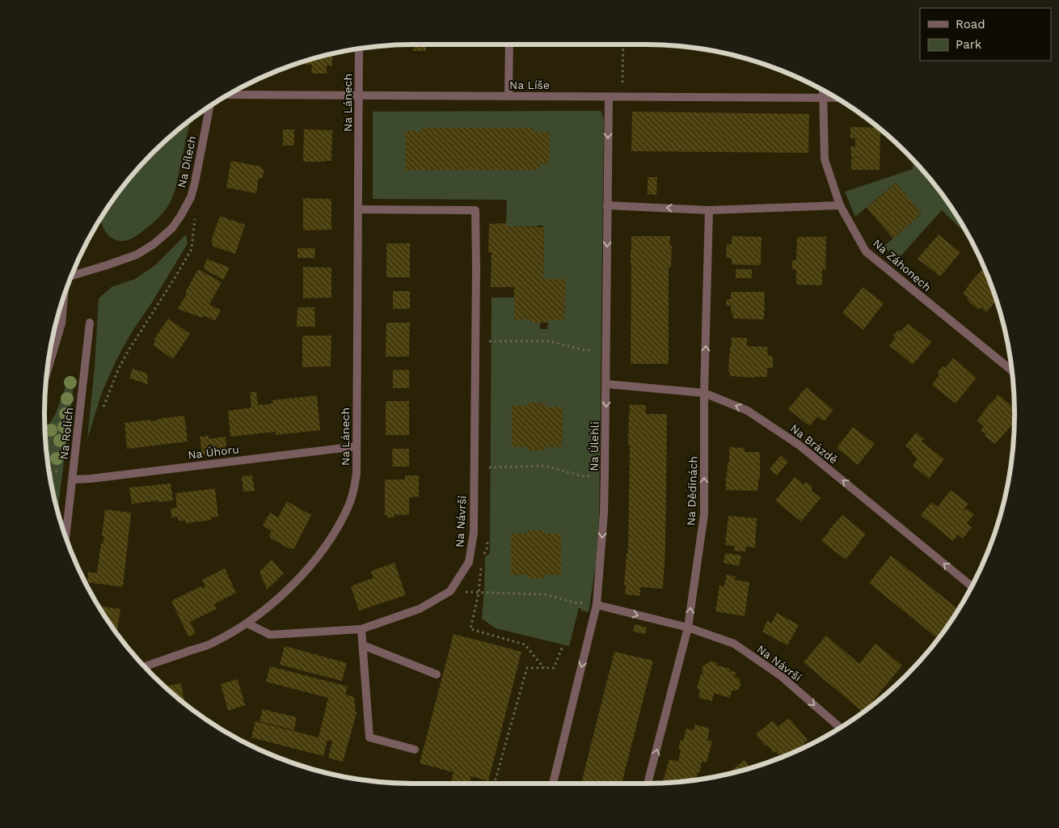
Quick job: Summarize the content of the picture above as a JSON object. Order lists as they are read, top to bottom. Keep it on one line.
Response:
{"streets":{"street":["Na Líše","Na Lánech","Na Dílech","Na Záhonech","Na Rolích","Na Brázdě","Na Úlehli","Na Úhoru","Na Dědinách","Na Návrší"]},"crossings":[["Na Líše","Na Lánech"],["Na Líše","Na Záhonech"],["Na Líše","Na Úlehli"],["Na Lánech","Na Úhoru"],["Na Lánech","Na Návrší"],["Na Rolích","Na Úhoru"],["Na Brázdě","Na Úlehli"],["Na Brázdě","Na Dědinách"],["Na Úlehli","Na Návrší"],["Na Dědinách","Na Návrší"]],"one_way":["Na Brázdě","Na Úlehli","Na Dědinách"],"legend":["Road","Park"]}
